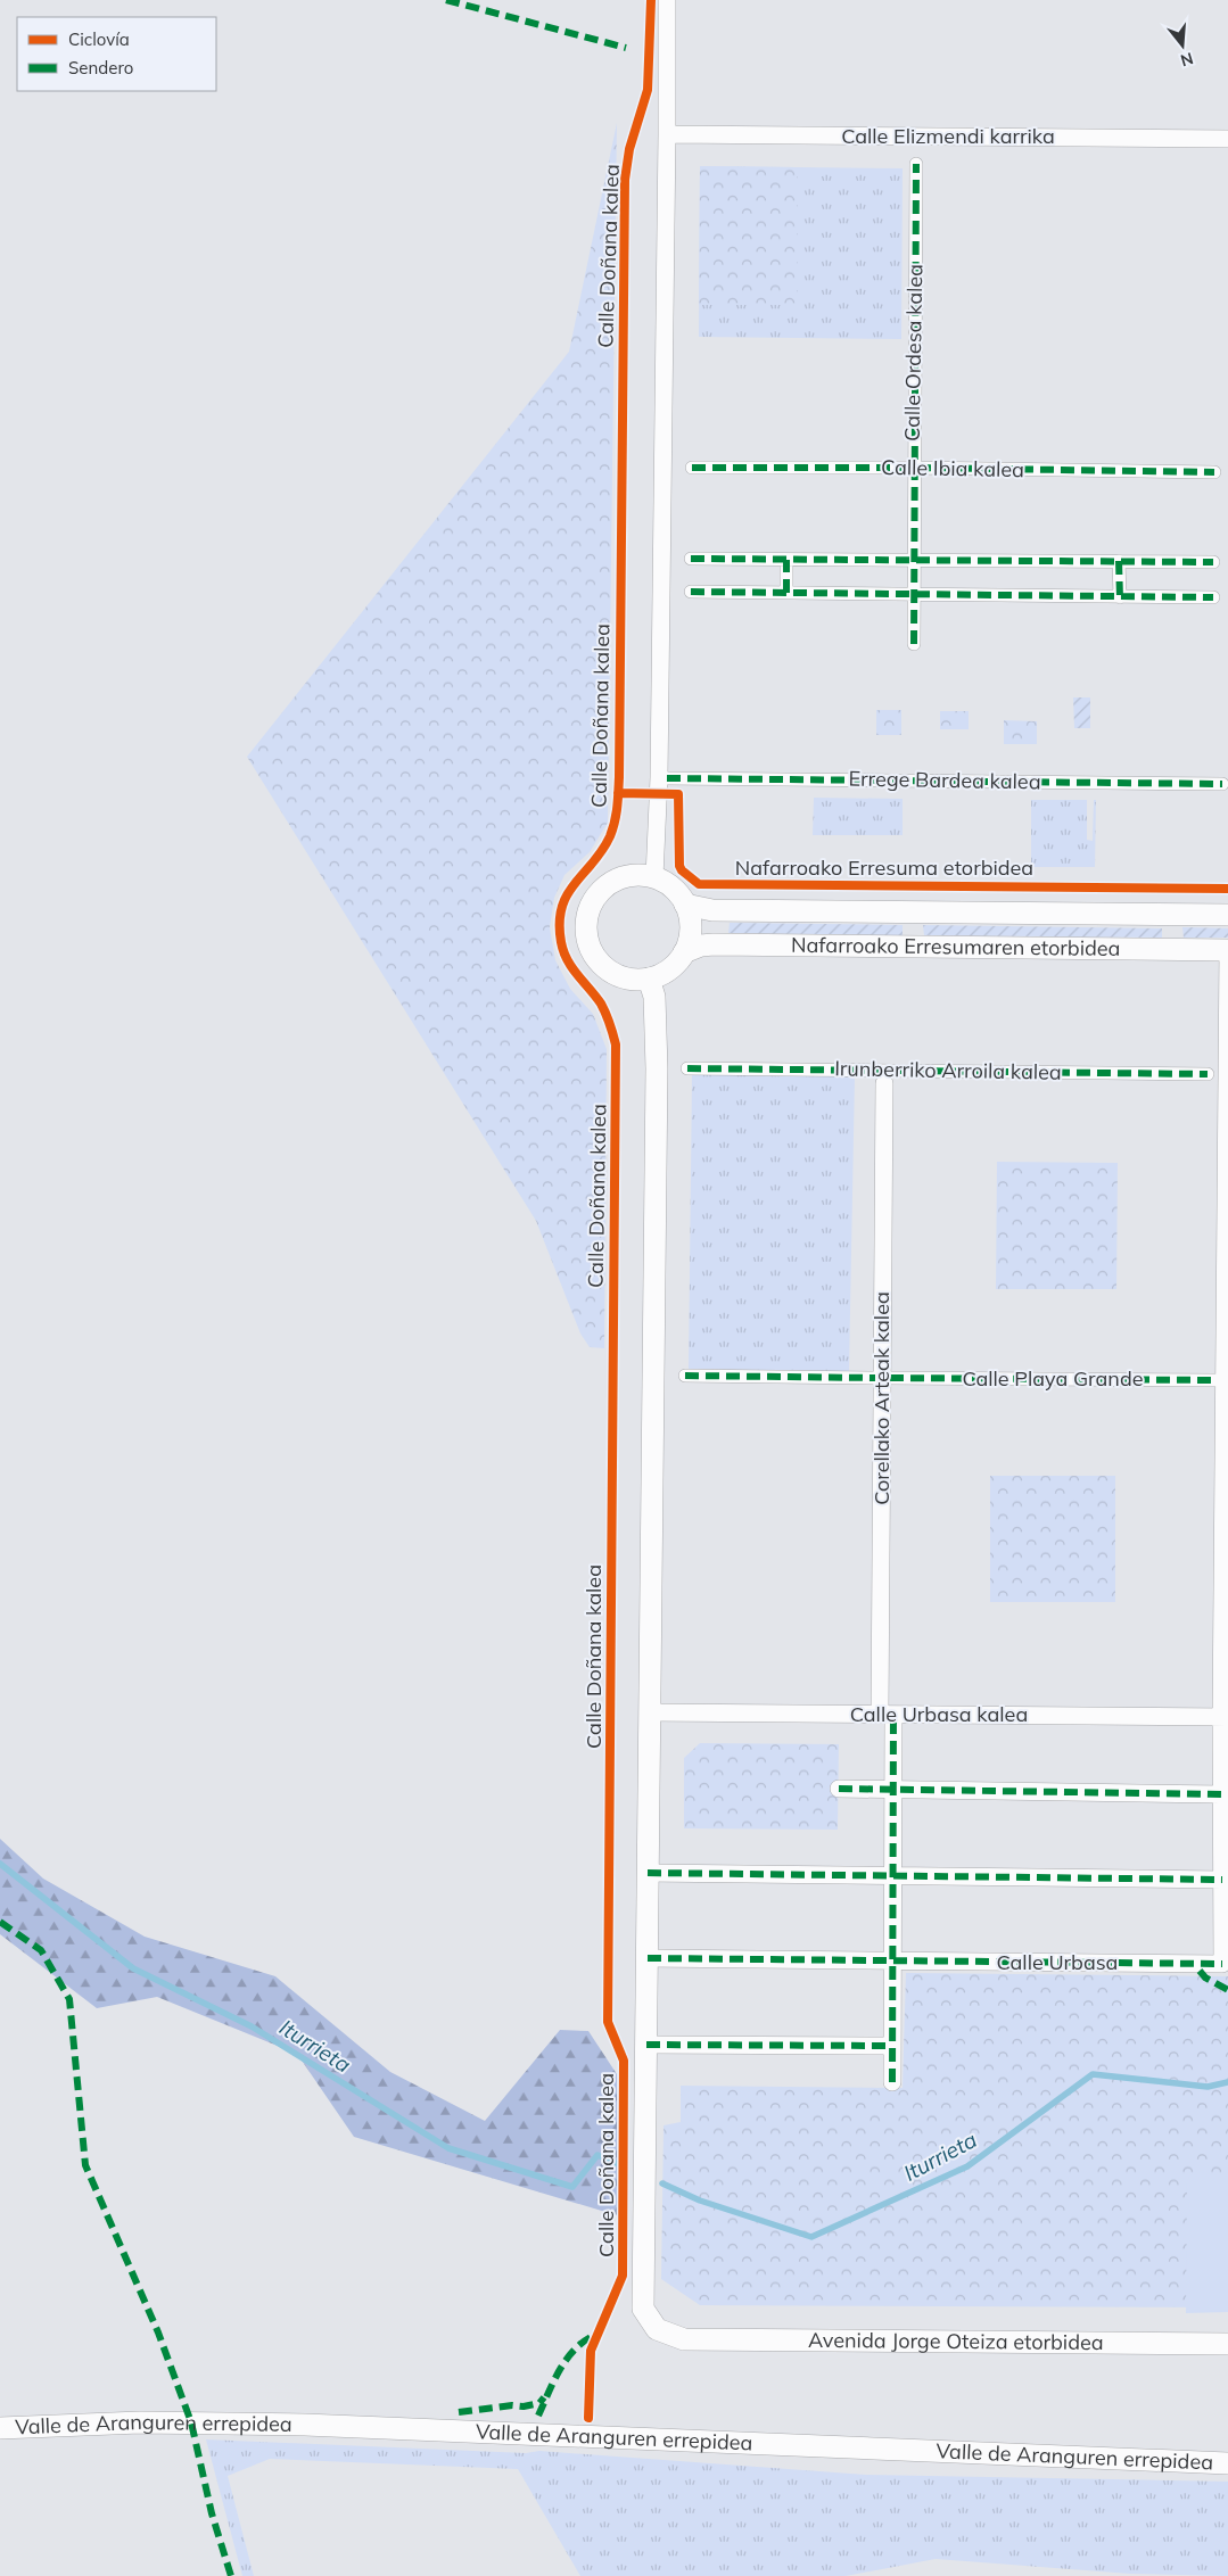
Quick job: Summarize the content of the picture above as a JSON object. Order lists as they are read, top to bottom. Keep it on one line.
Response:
{"streets":{"street":["Calle Elizmendi karrika","Calle Doñana kalea","Calle Ordesa kalea","Calle Ibia kalea","Errege Bardea kalea","Nafarroako Erresumaren etorbidea","Irunberriko Arroila kalea","Calle Playa Grande","Corellako Arteak kalea","Calle Urbasa kalea","Calle Urbasa","Avenida Jorge Oteiza etorbidea","Valle de Aranguren errepidea"],"cycle path":["Nafarroako Erresuma etorbidea"]},"crossings":[["Calle Doñana kalea","Nafarroako Erresumaren etorbidea"],["Calle Doñana kalea","Calle Urbasa kalea"],["Calle Doñana kalea","Calle Urbasa"],["Calle Doñana kalea","Avenida Jorge Oteiza etorbidea"],["Calle Ordesa kalea","Calle Ibia kalea"],["Corellako Arteak kalea","Calle Urbasa kalea"]],"water":["Iturrieta"],"legend":["Ciclovía","Sendero"],"north":"bottom"}
